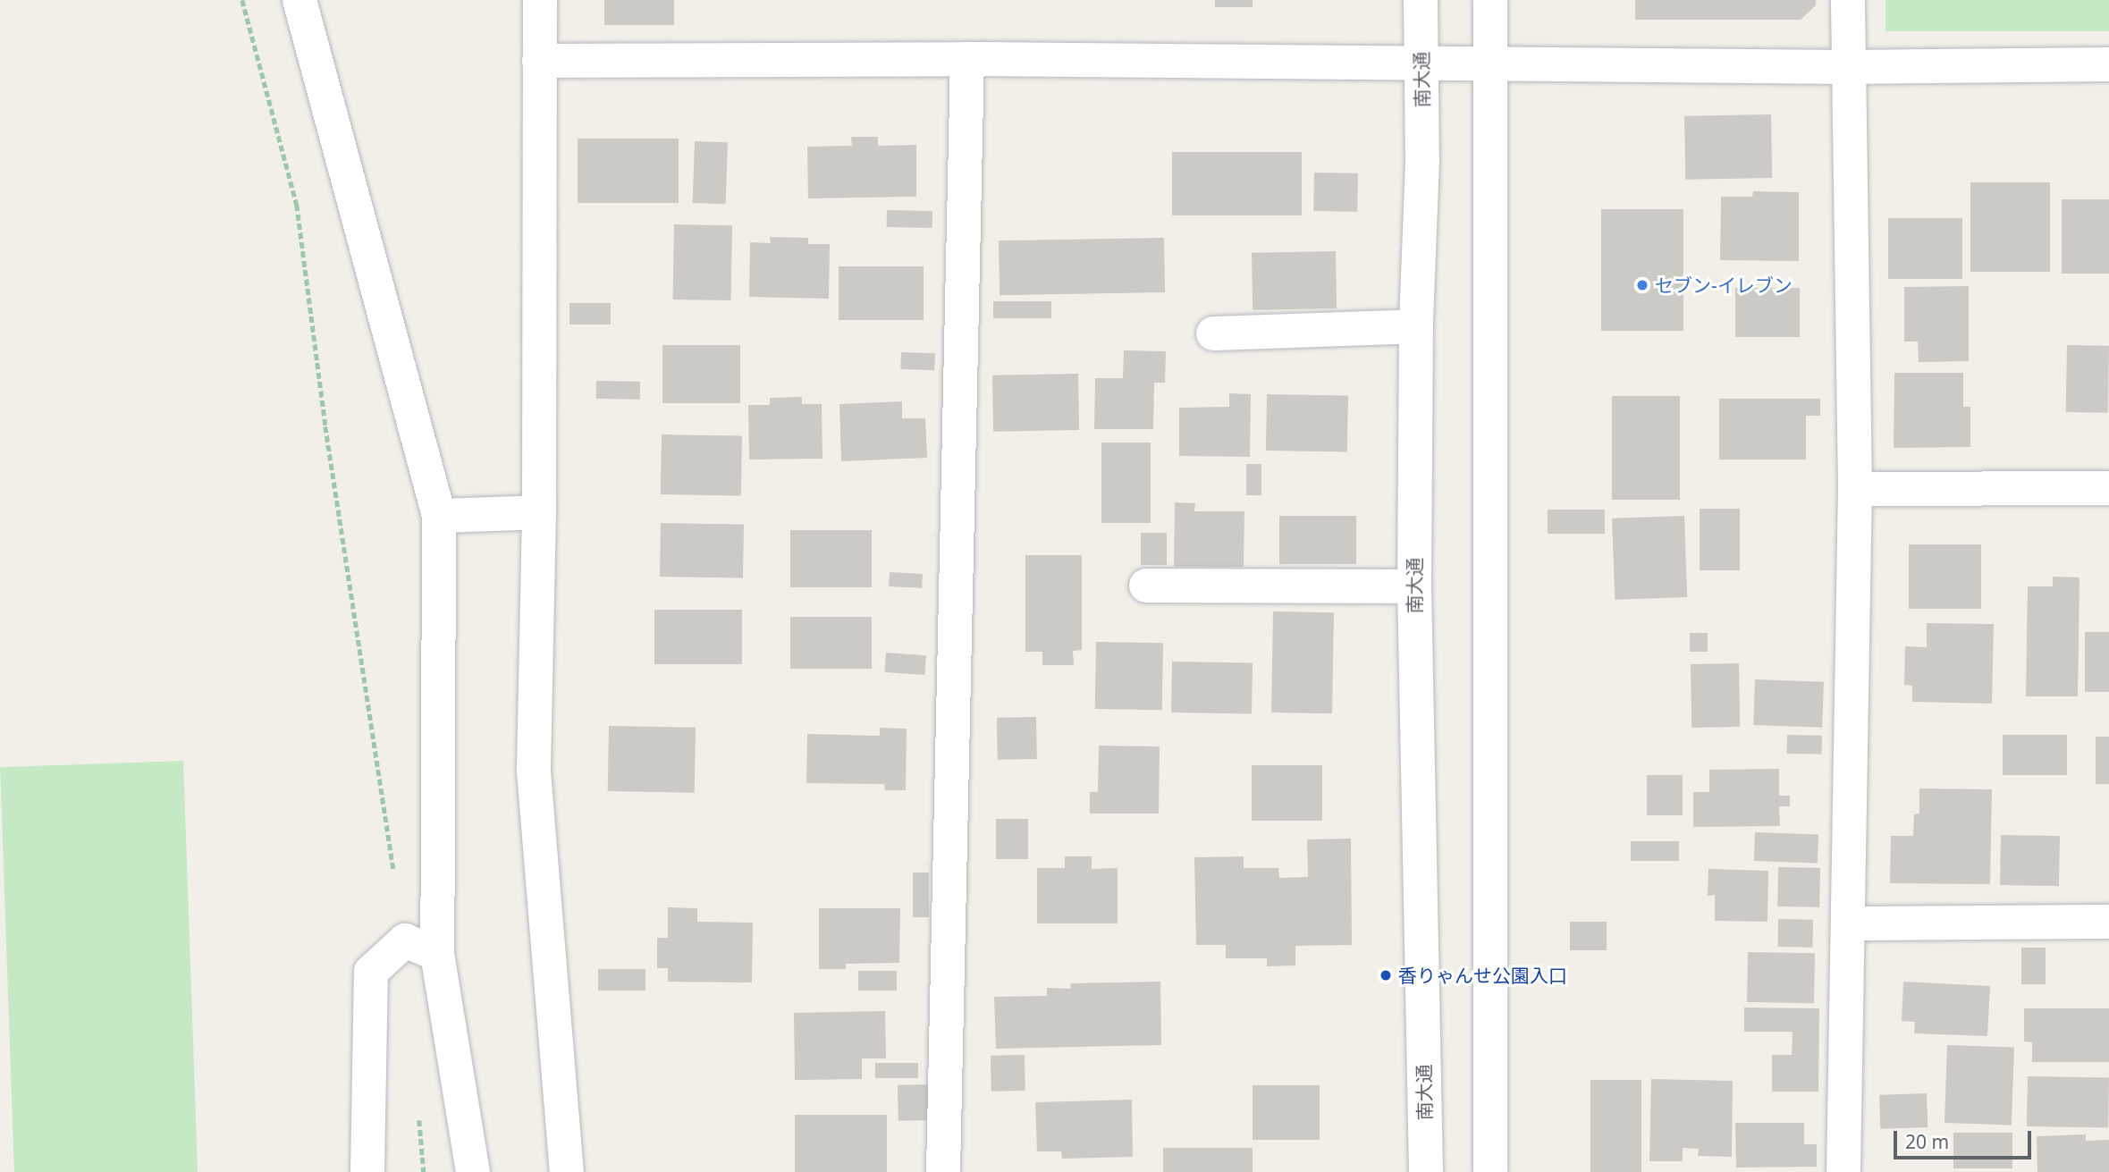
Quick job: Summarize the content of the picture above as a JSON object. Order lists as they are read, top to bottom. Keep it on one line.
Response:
{"streets":{"street":["南大通"]},"places":["セブン-イレブン","香りゃんせ公園入口"],"scale_bar":"20 m"}
